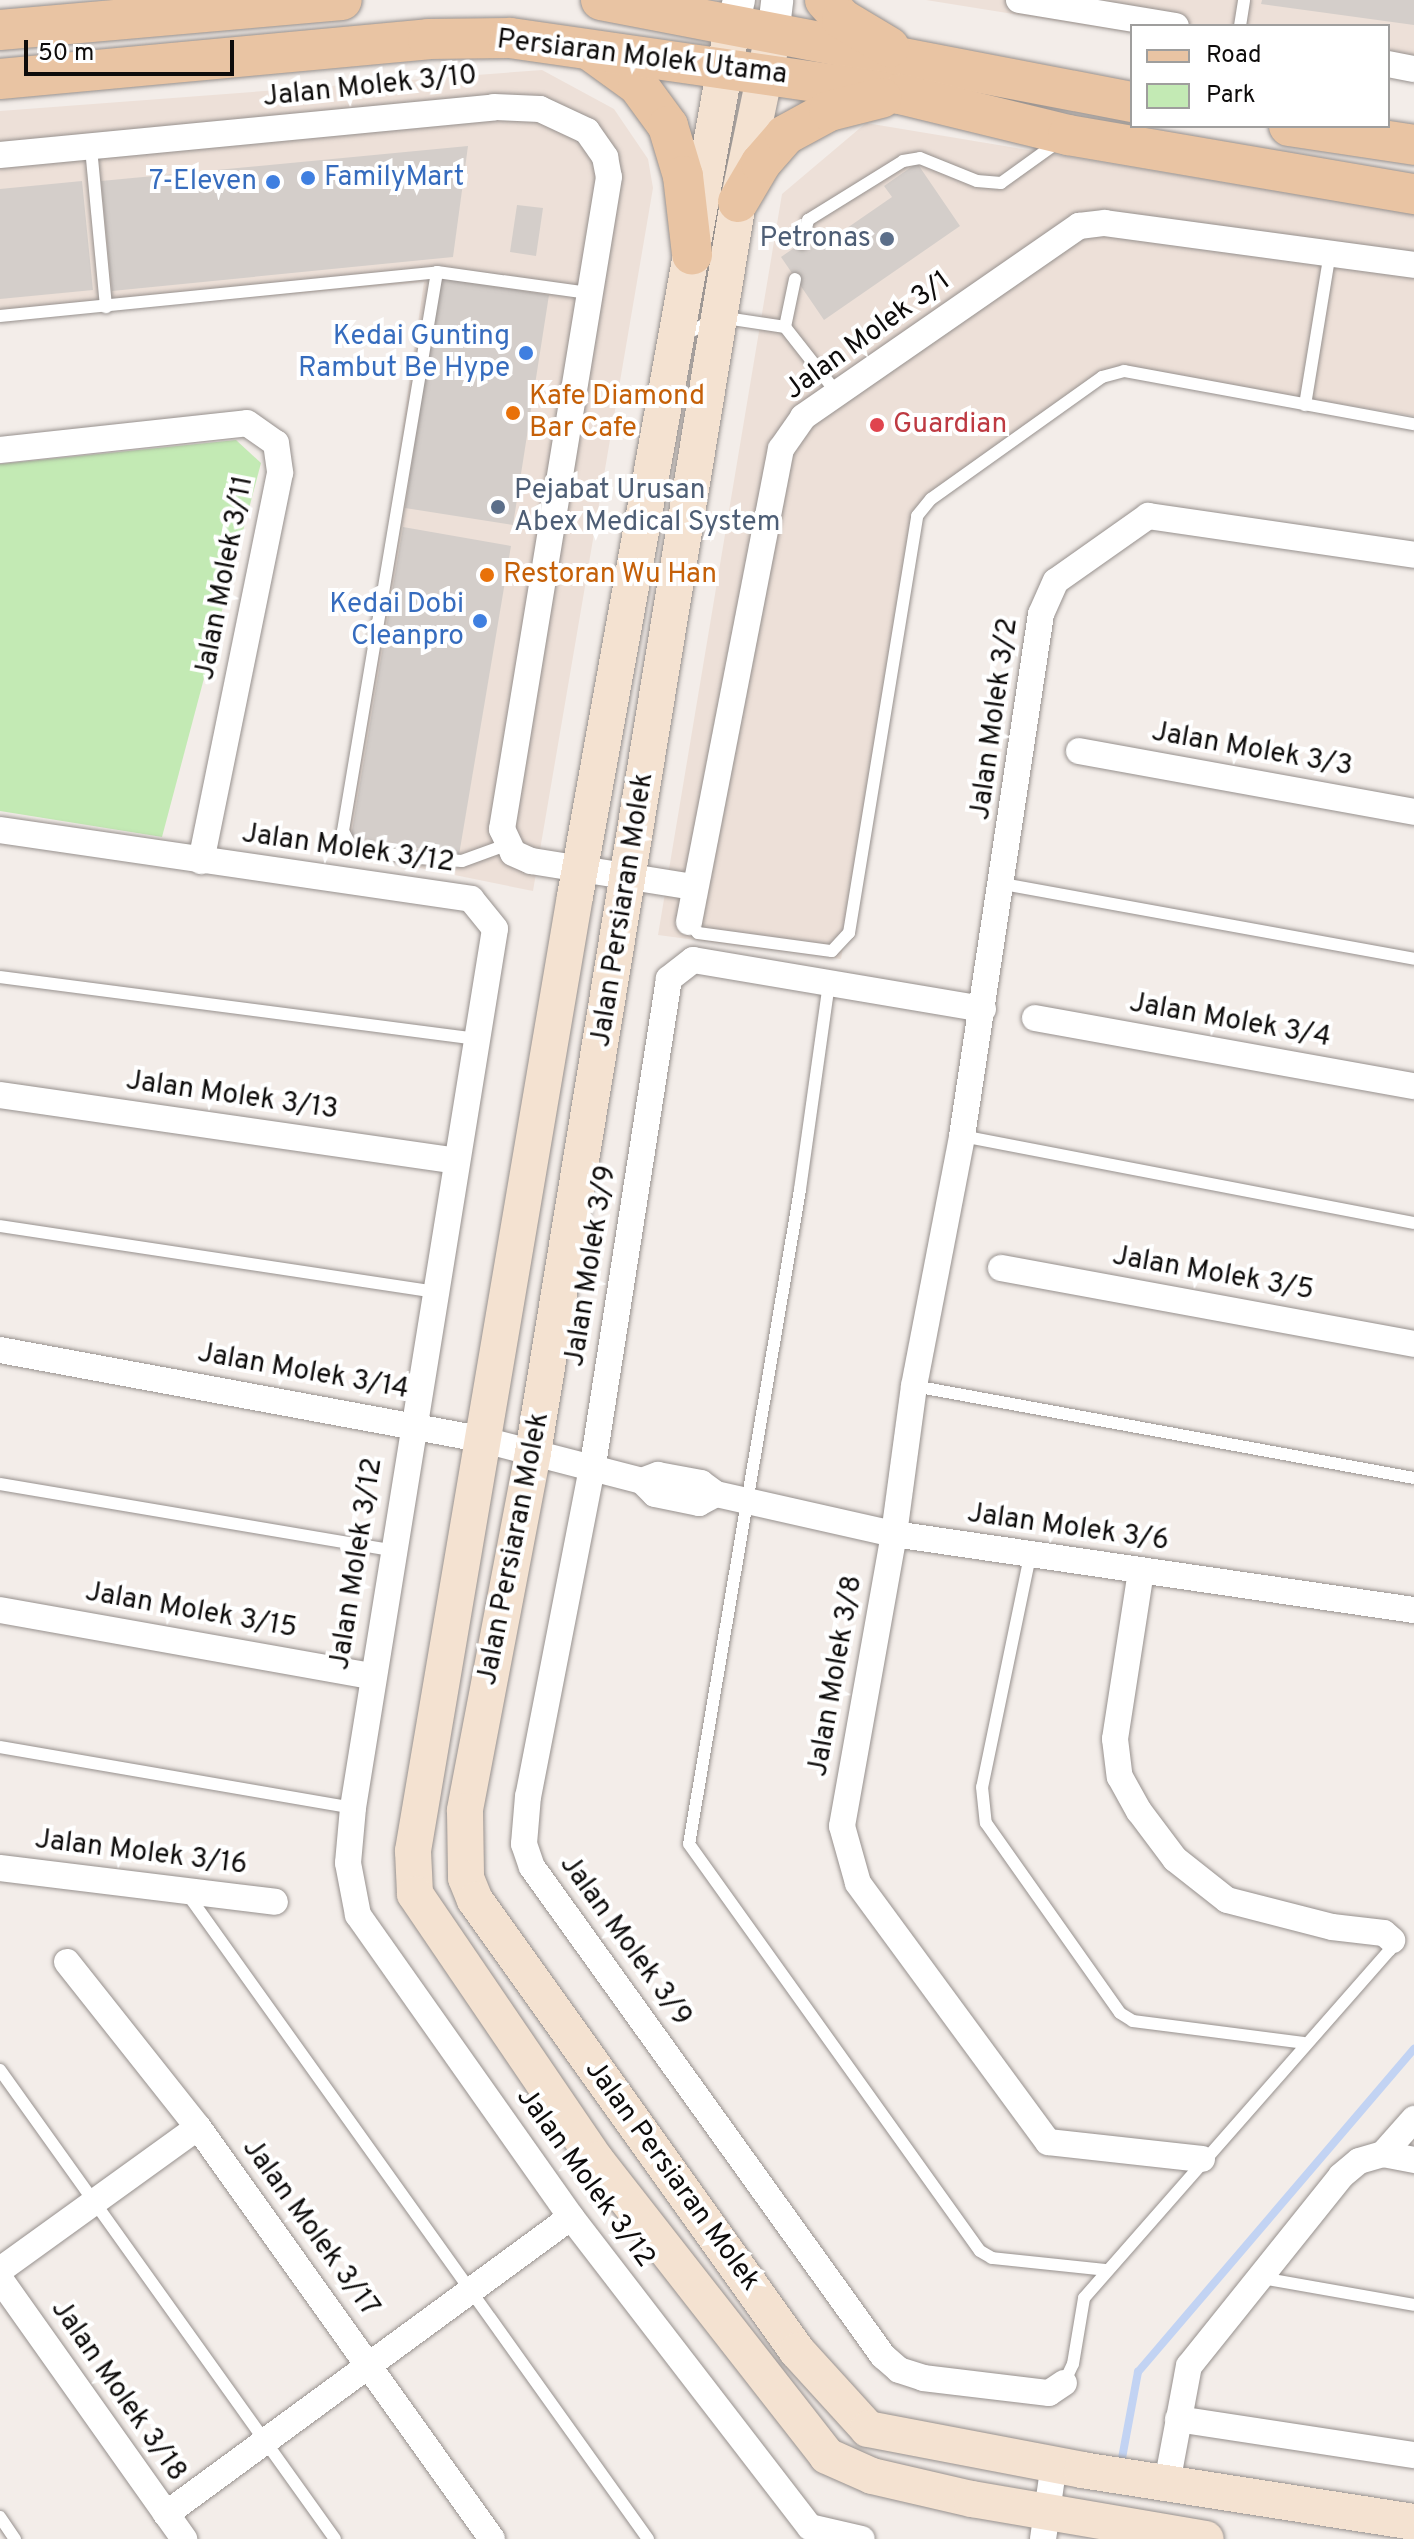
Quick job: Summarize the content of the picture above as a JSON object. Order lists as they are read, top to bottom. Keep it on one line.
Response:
{"streets":{"main road":["Persiaran Molek Utama","Jalan Persiaran Molek"],"street":["Jalan Molek 3/10","Jalan Molek 3/1","Jalan Molek 3/11","Jalan Molek 3/2","Jalan Molek 3/3","Jalan Molek 3/12","Jalan Molek 3/4","Jalan Molek 3/13","Jalan Molek 3/9","Jalan Molek 3/5","Jalan Molek 3/14","Jalan Molek 3/6","Jalan Molek 3/15","Jalan Molek 3/8","Jalan Molek 3/16","Jalan Molek 3/17","Jalan Molek 3/18"]},"crossings":[["Persiaran Molek Utama","Jalan Persiaran Molek"],["Jalan Molek 3/11","Jalan Molek 3/12"],["Jalan Molek 3/2","Jalan Molek 3/8"],["Jalan Molek 3/12","Jalan Molek 3/13"],["Jalan Molek 3/12","Jalan Molek 3/14"],["Jalan Molek 3/12","Jalan Molek 3/15"],["Jalan Persiaran Molek","Jalan Molek 3/14"],["Jalan Molek 3/9","Jalan Molek 3/14"],["Jalan Molek 3/9","Jalan Molek 3/6"],["Jalan Molek 3/14","Jalan Molek 3/6"],["Jalan Molek 3/6","Jalan Molek 3/8"]],"places":["FamilyMart","7-Eleven","Petronas","Kedai Gunting Rambut Be Hype","Kafe Diamond Bar Cafe","Guardian","Pejabat Urusan Abex Medical System","Restoran Wu Han","Kedai Dobi Cleanpro"],"legend":["Road","Park"],"scale_bar":"50 m"}
